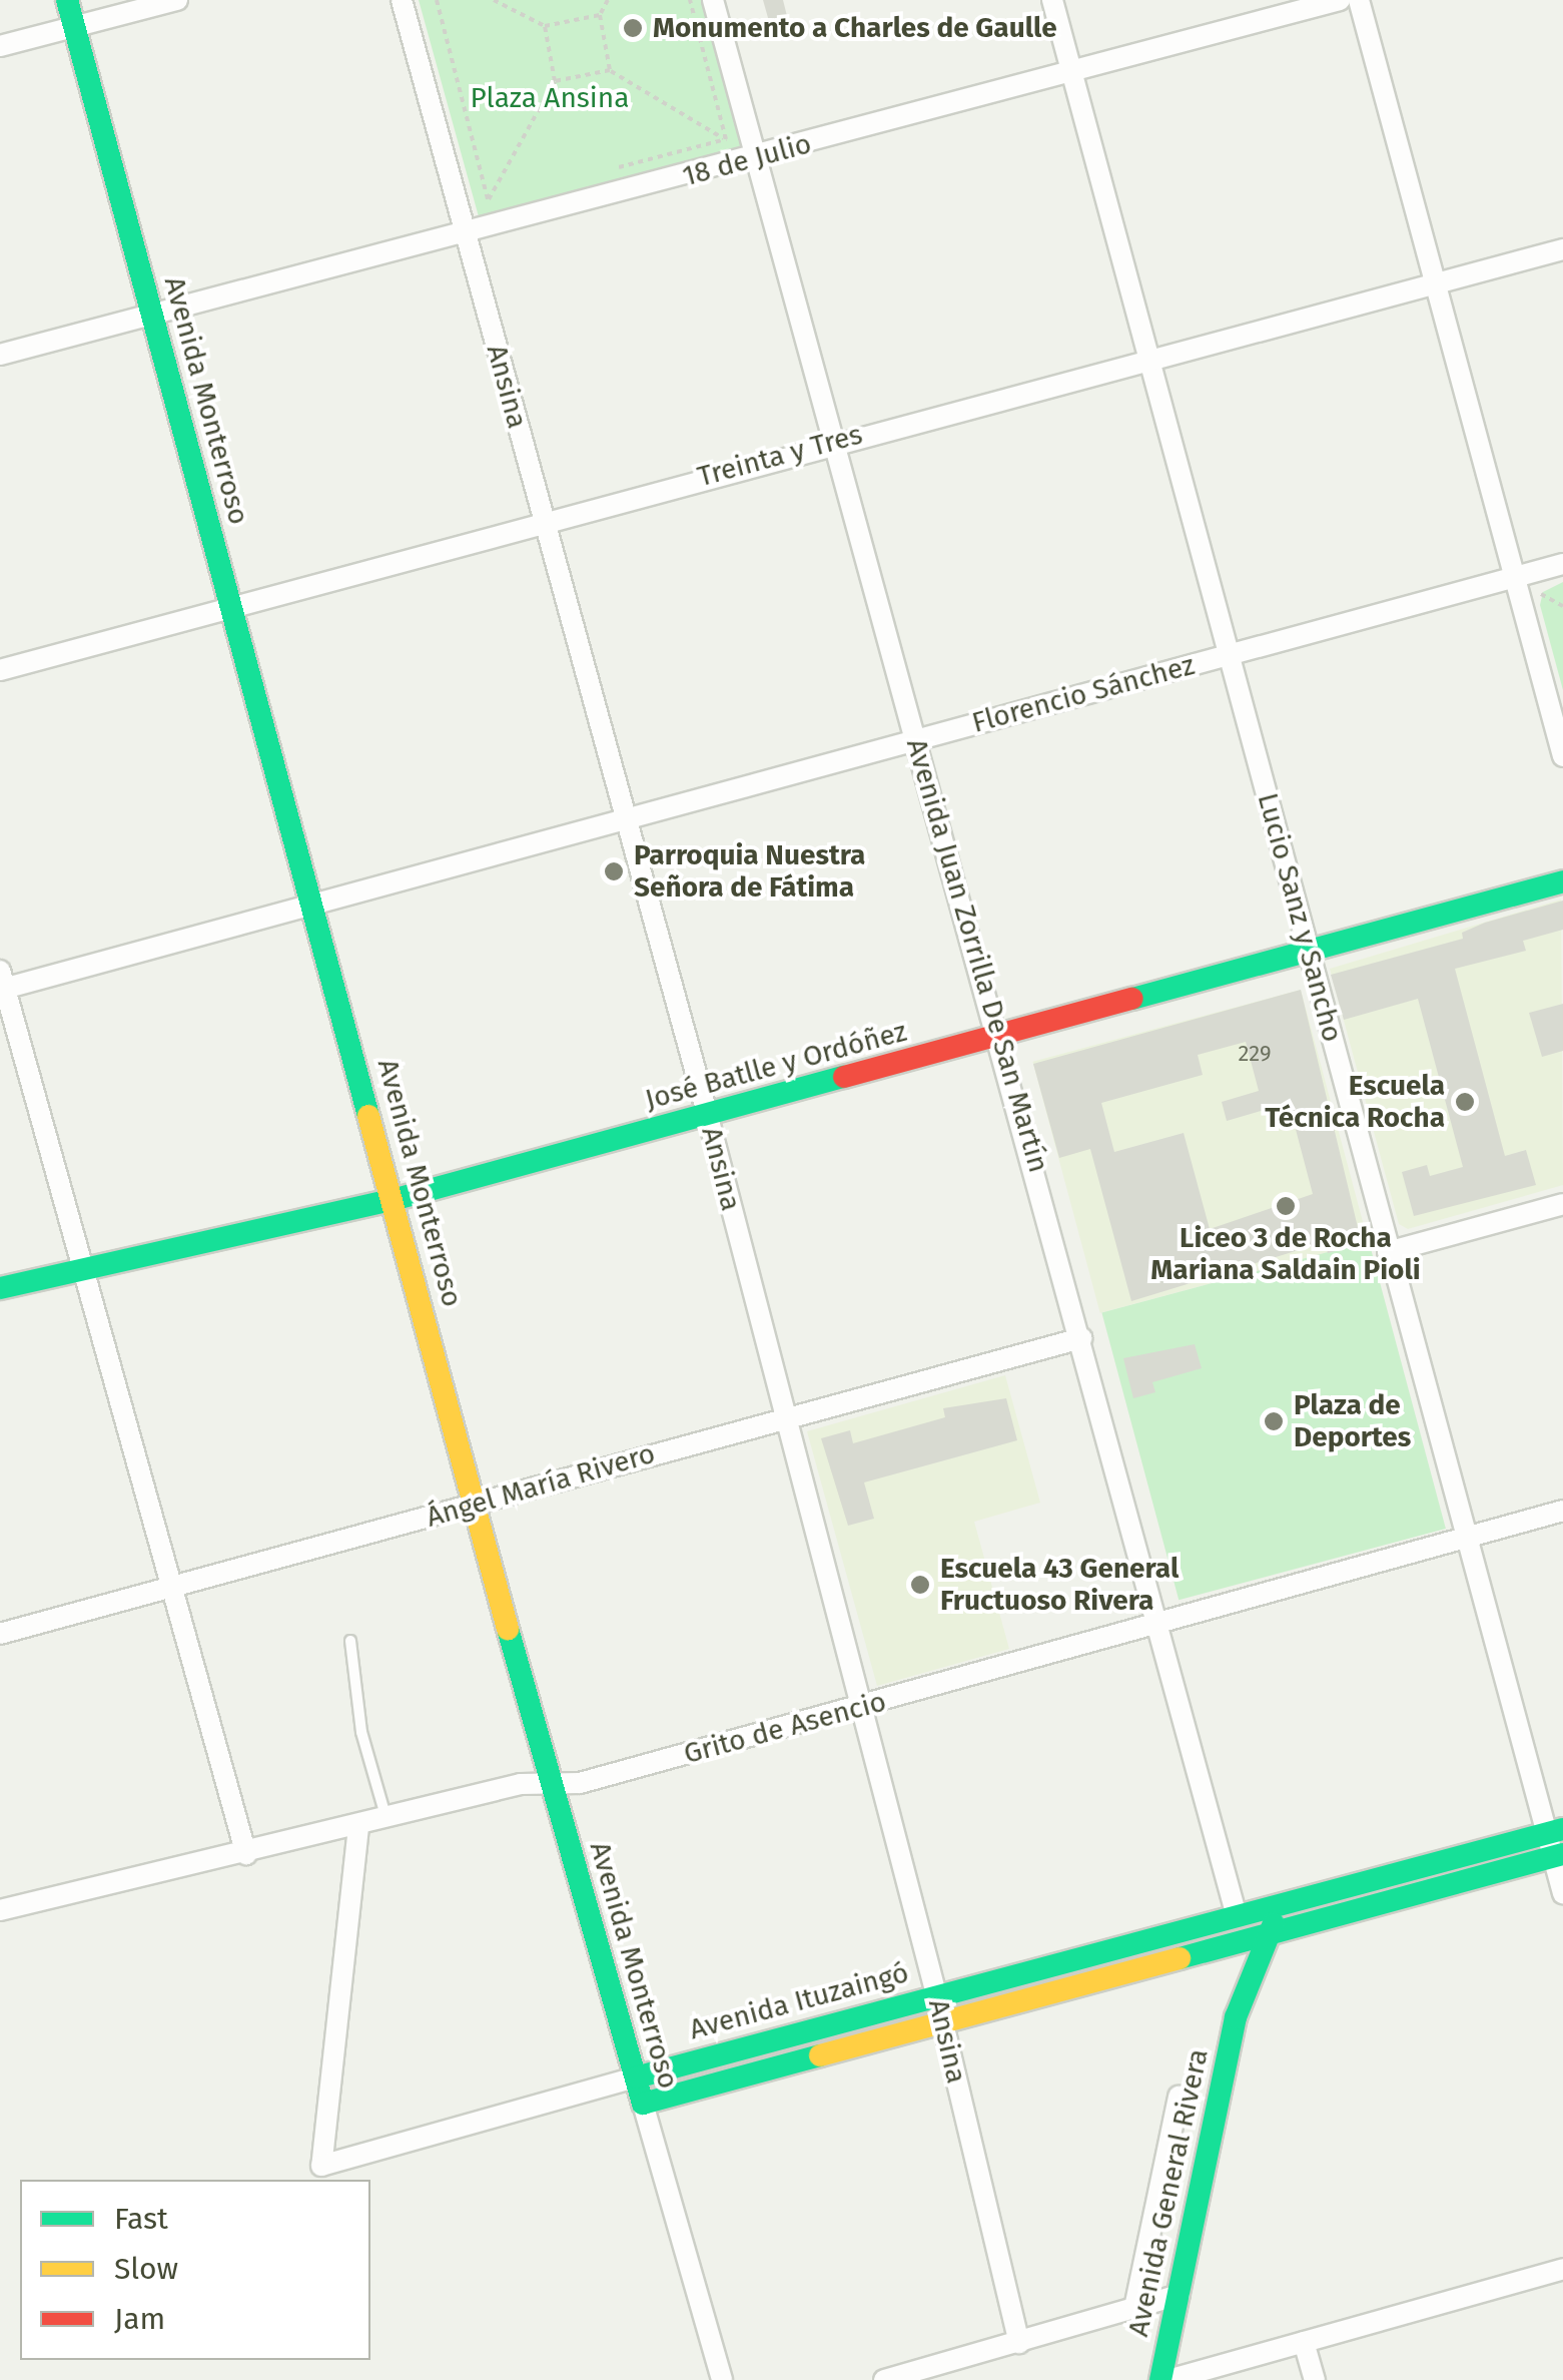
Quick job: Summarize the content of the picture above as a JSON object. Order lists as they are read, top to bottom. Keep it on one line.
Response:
{"streets":{"street":["18 de Julio","Ansina","Avenida Monterroso","Treinta y Tres","Florencio Sánchez","Lucio Sanz y Sancho","Avenida Juan Zorrilla De San Martín","José Batlle y Ordóñez","Ángel María Rivero","Grito de Asencio","Avenida Ituzaingó","Avenida General Rivera"]},"crossings":[["18 de Julio","Ansina"],["18 de Julio","Avenida Monterroso"],["18 de Julio","Lucio Sanz y Sancho"],["18 de Julio","Avenida Juan Zorrilla De San Martín"],["Ansina","Treinta y Tres"],["Ansina","Florencio Sánchez"],["Ansina","José Batlle y Ordóñez"],["Ansina","Ángel María Rivero"],["Ansina","Grito de Asencio"],["Ansina","Avenida Ituzaingó"],["Avenida Monterroso","Treinta y Tres"],["Avenida Monterroso","Florencio Sánchez"],["Avenida Monterroso","José Batlle y Ordóñez"],["Avenida Monterroso","Ángel María Rivero"],["Avenida Monterroso","Grito de Asencio"],["Avenida Monterroso","Avenida Ituzaingó"],["Treinta y Tres","Lucio Sanz y Sancho"],["Treinta y Tres","Avenida Juan Zorrilla De San Martín"],["Florencio Sánchez","Lucio Sanz y Sancho"],["Florencio Sánchez","Avenida Juan Zorrilla De San Martín"],["Lucio Sanz y Sancho","José Batlle y Ordóñez"],["Lucio Sanz y Sancho","Grito de Asencio"],["Lucio Sanz y Sancho","Avenida Ituzaingó"],["Avenida Juan Zorrilla De San Martín","José Batlle y Ordóñez"],["Avenida Juan Zorrilla De San Martín","Ángel María Rivero"],["Avenida Juan Zorrilla De San Martín","Grito de Asencio"],["Avenida Juan Zorrilla De San Martín","Avenida Ituzaingó"],["Grito de Asencio","Avenida Ituzaingó"],["Avenida Ituzaingó","Avenida General Rivera"]],"parks":["Plaza Ansina"],"places":["Monumento a Charles de Gaulle","Parroquia Nuestra Señora de Fátima","Escuela Técnica Rocha","Liceo 3 de Rocha Mariana Saldain Pioli","Plaza de Deportes","Escuela 43 General Fructuoso Rivera"],"house_numbers":["229"],"legend":["Fast","Slow","Jam"]}
